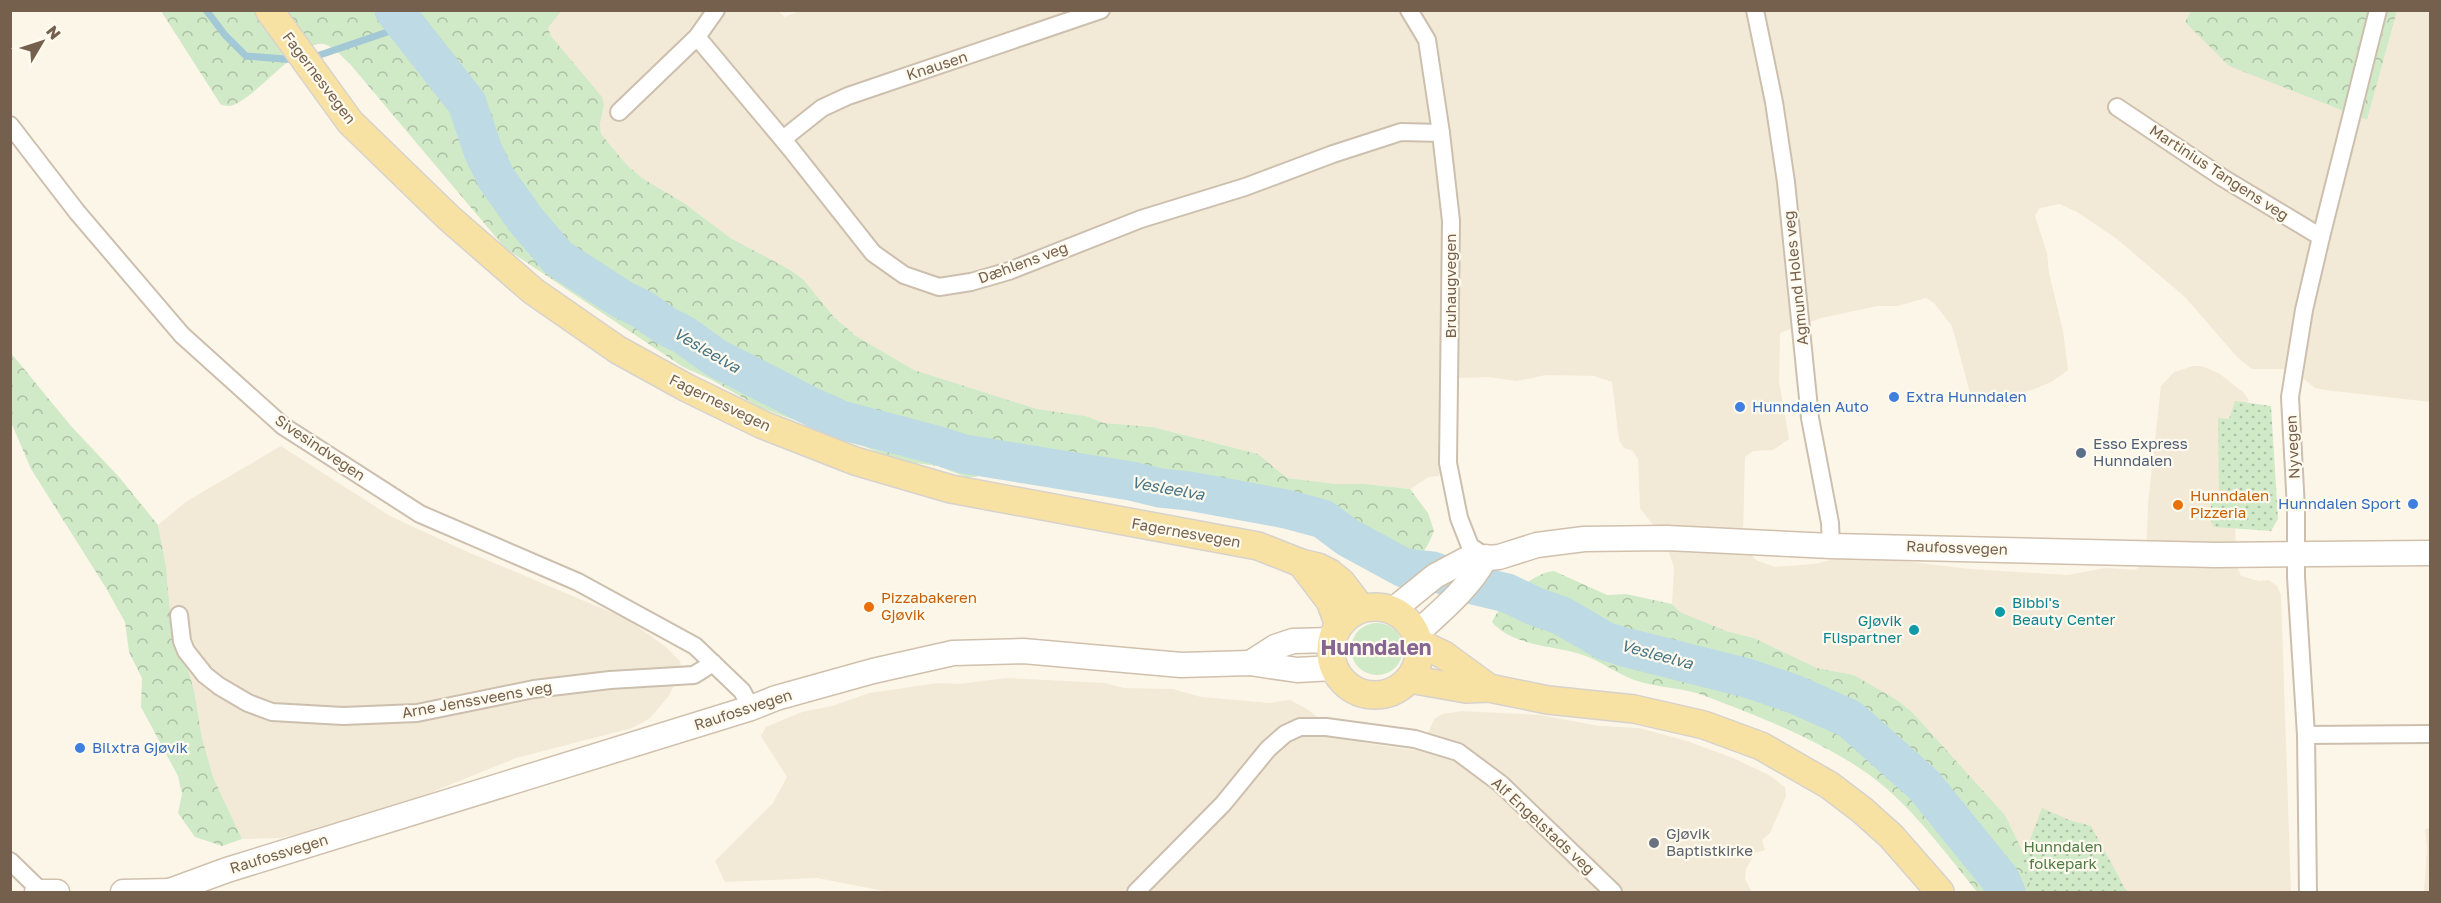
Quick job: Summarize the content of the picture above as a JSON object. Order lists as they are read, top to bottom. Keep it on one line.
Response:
{"streets":{"main road":["Fagernesvegen","Raufossvegen"],"street":["Knausen","Martinius Tangens veg","Dæhlens veg","Agmund Holes veg","Bruhaugvegen","Nyvegen","Sivesindvegen","Arne Jenssveens veg","Alf Engelstads veg"]},"crossings":[["Knausen","Dæhlens veg"],["Fagernesvegen","Raufossvegen"],["Martinius Tangens veg","Nyvegen"],["Dæhlens veg","Bruhaugvegen"],["Agmund Holes veg","Raufossvegen"],["Bruhaugvegen","Raufossvegen"],["Nyvegen","Raufossvegen"],["Sivesindvegen","Raufossvegen"],["Sivesindvegen","Arne Jenssveens veg"]],"districts":["Hunndalen"],"water":["Vesleelva"],"parks":["Hunndalen folkepark"],"places":["Extra Hunndalen","Hunndalen Auto","Esso Express Hunndalen","Hunndalen Sport","Hunndalen Pizzeria","Pizzabakeren Gjøvik","Bibbi's Beauty Center","Gjøvik Flispartner","Bilxtra Gjøvik","Gjøvik Baptistkirke"],"north":"top right"}
